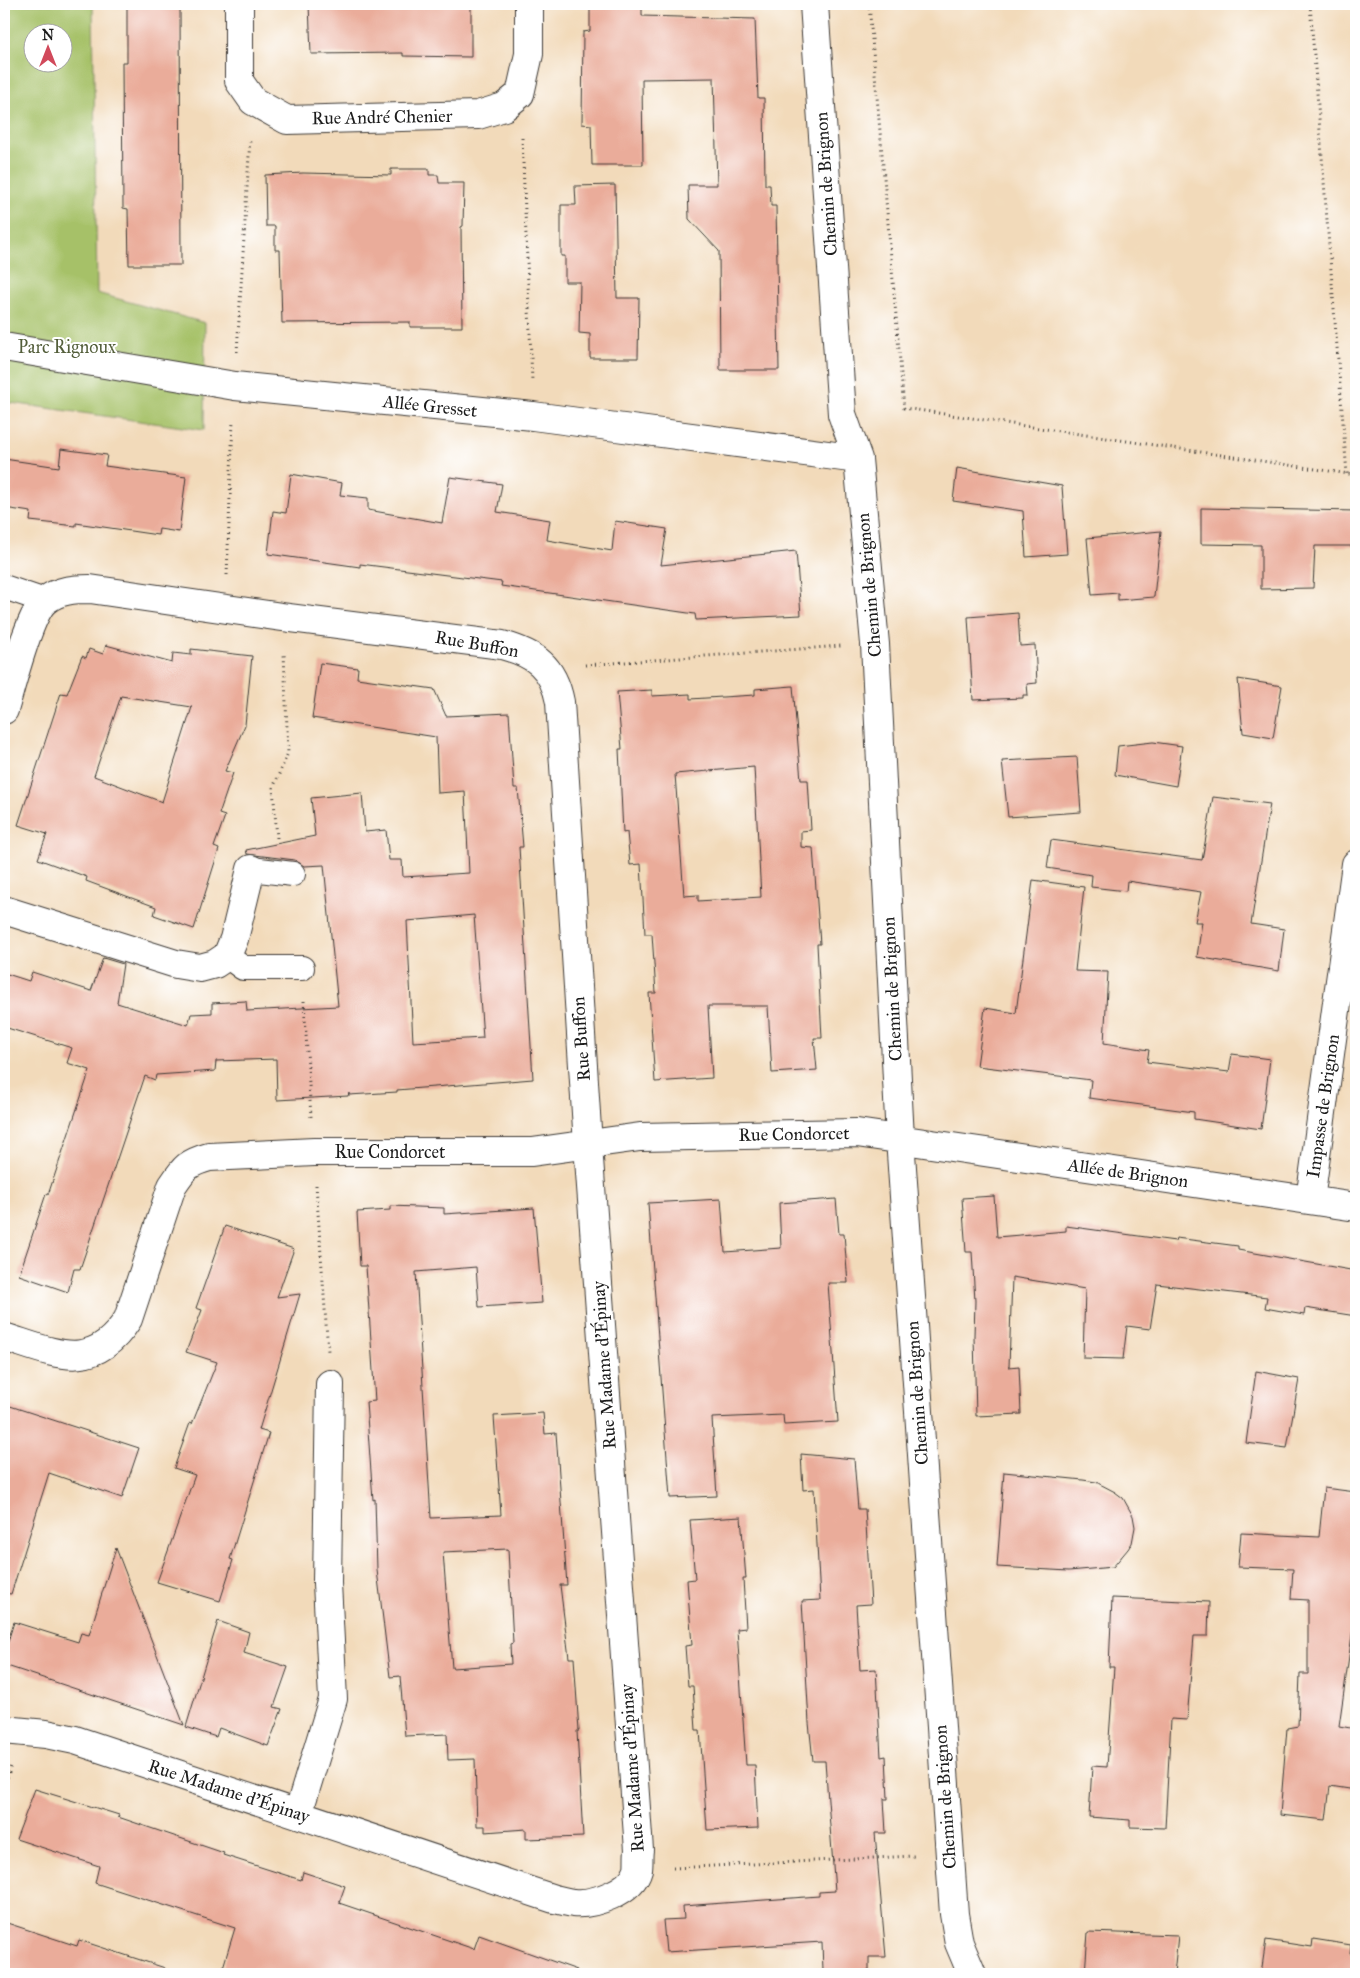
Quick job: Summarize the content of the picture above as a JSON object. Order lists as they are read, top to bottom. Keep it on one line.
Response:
{"streets":{"street":["Rue André Chenier","Chemin de Brignon","Allée Gresset","Rue Buffon","Impasse de Brignon","Rue Condorcet","Allée de Brignon","Rue Madame d'Épinay"]},"crossings":[["Chemin de Brignon","Allée Gresset"],["Chemin de Brignon","Rue Condorcet"],["Chemin de Brignon","Allée de Brignon"],["Rue Buffon","Rue Condorcet"],["Rue Buffon","Rue Madame d'Épinay"],["Impasse de Brignon","Allée de Brignon"],["Rue Condorcet","Allée de Brignon"],["Rue Condorcet","Rue Madame d'Épinay"]],"parks":["Parc Rignoux"],"north":"top"}
